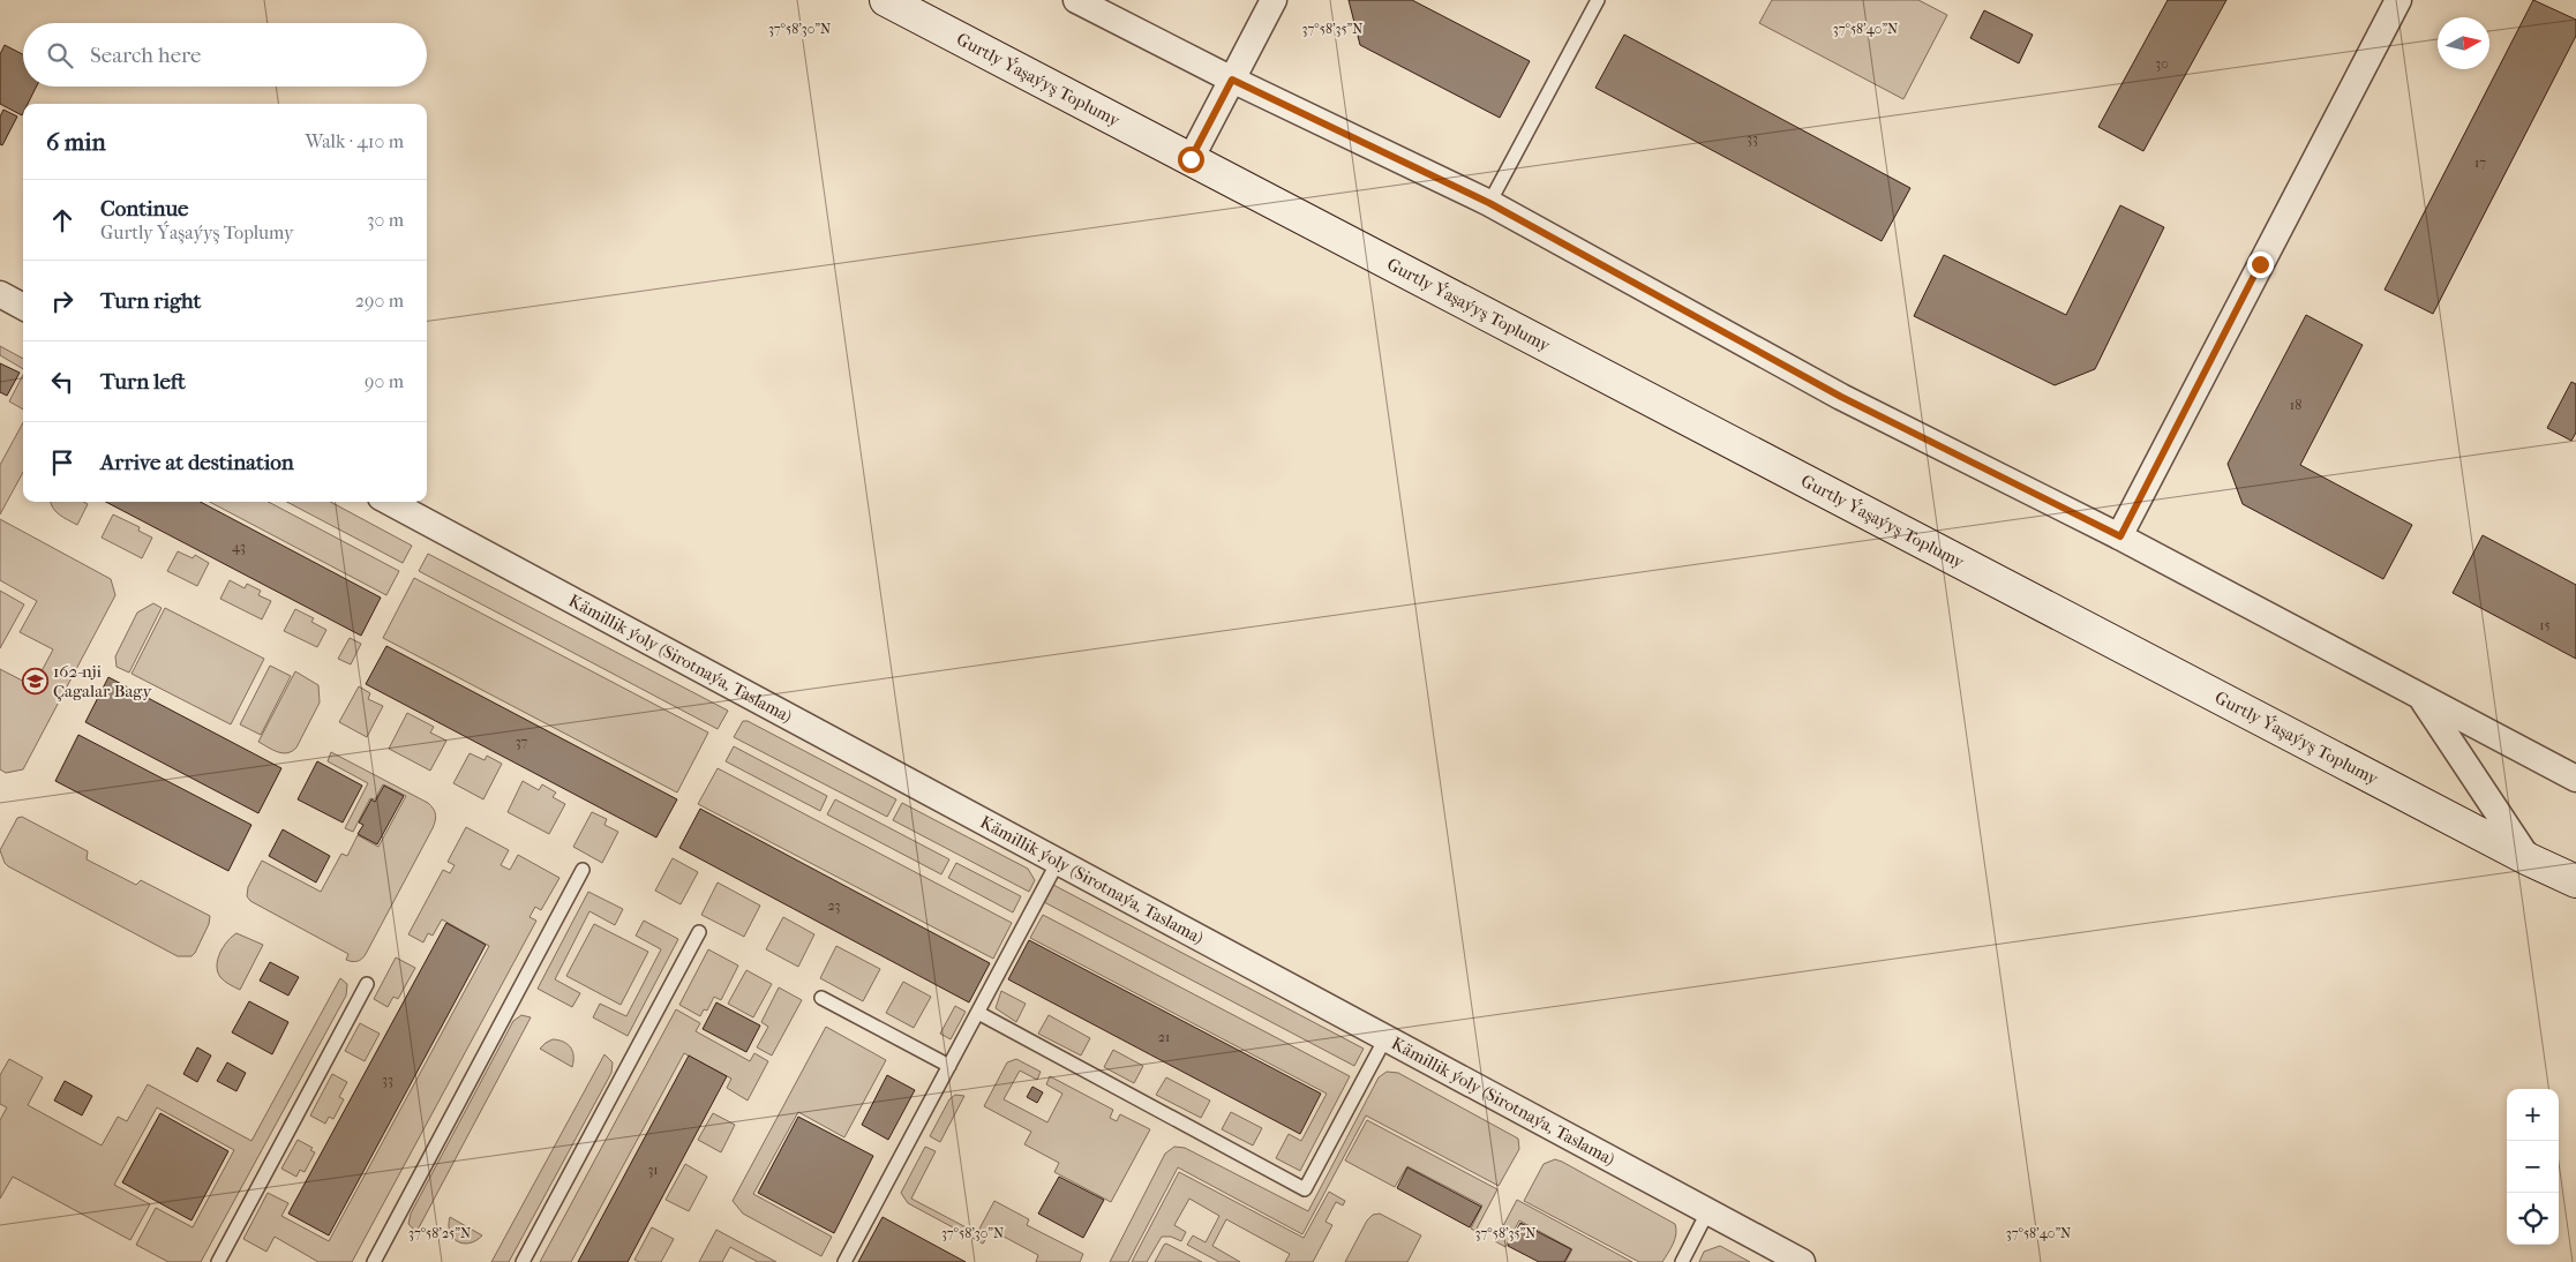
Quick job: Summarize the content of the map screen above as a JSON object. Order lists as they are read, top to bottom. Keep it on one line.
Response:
{"streets":{"street":["Gurtly Ýaşaýyş Toplumy","Kämillik ýoly (Sirotnaýa, Taslama)"]},"places":{"school or university":["162-nji Çagalar Bagy"]},"house_numbers":["30","33","17","18","43","15","37","23","21","33","31"],"north":"right","page":{"search":"Search here","heading":["6 min","Walk · 410 m"],"list":[["Continue","Gurtly Ýaşaýyş Toplumy","30 m"],["Turn right","290 m"],["Turn left","90 m"],"Arrive at destination"],"map_buttons":["+","−"]},"coordinates":["37°58'30\"N","37°58'35\"N","37°58'40\"N","37°58'25\"N"]}
